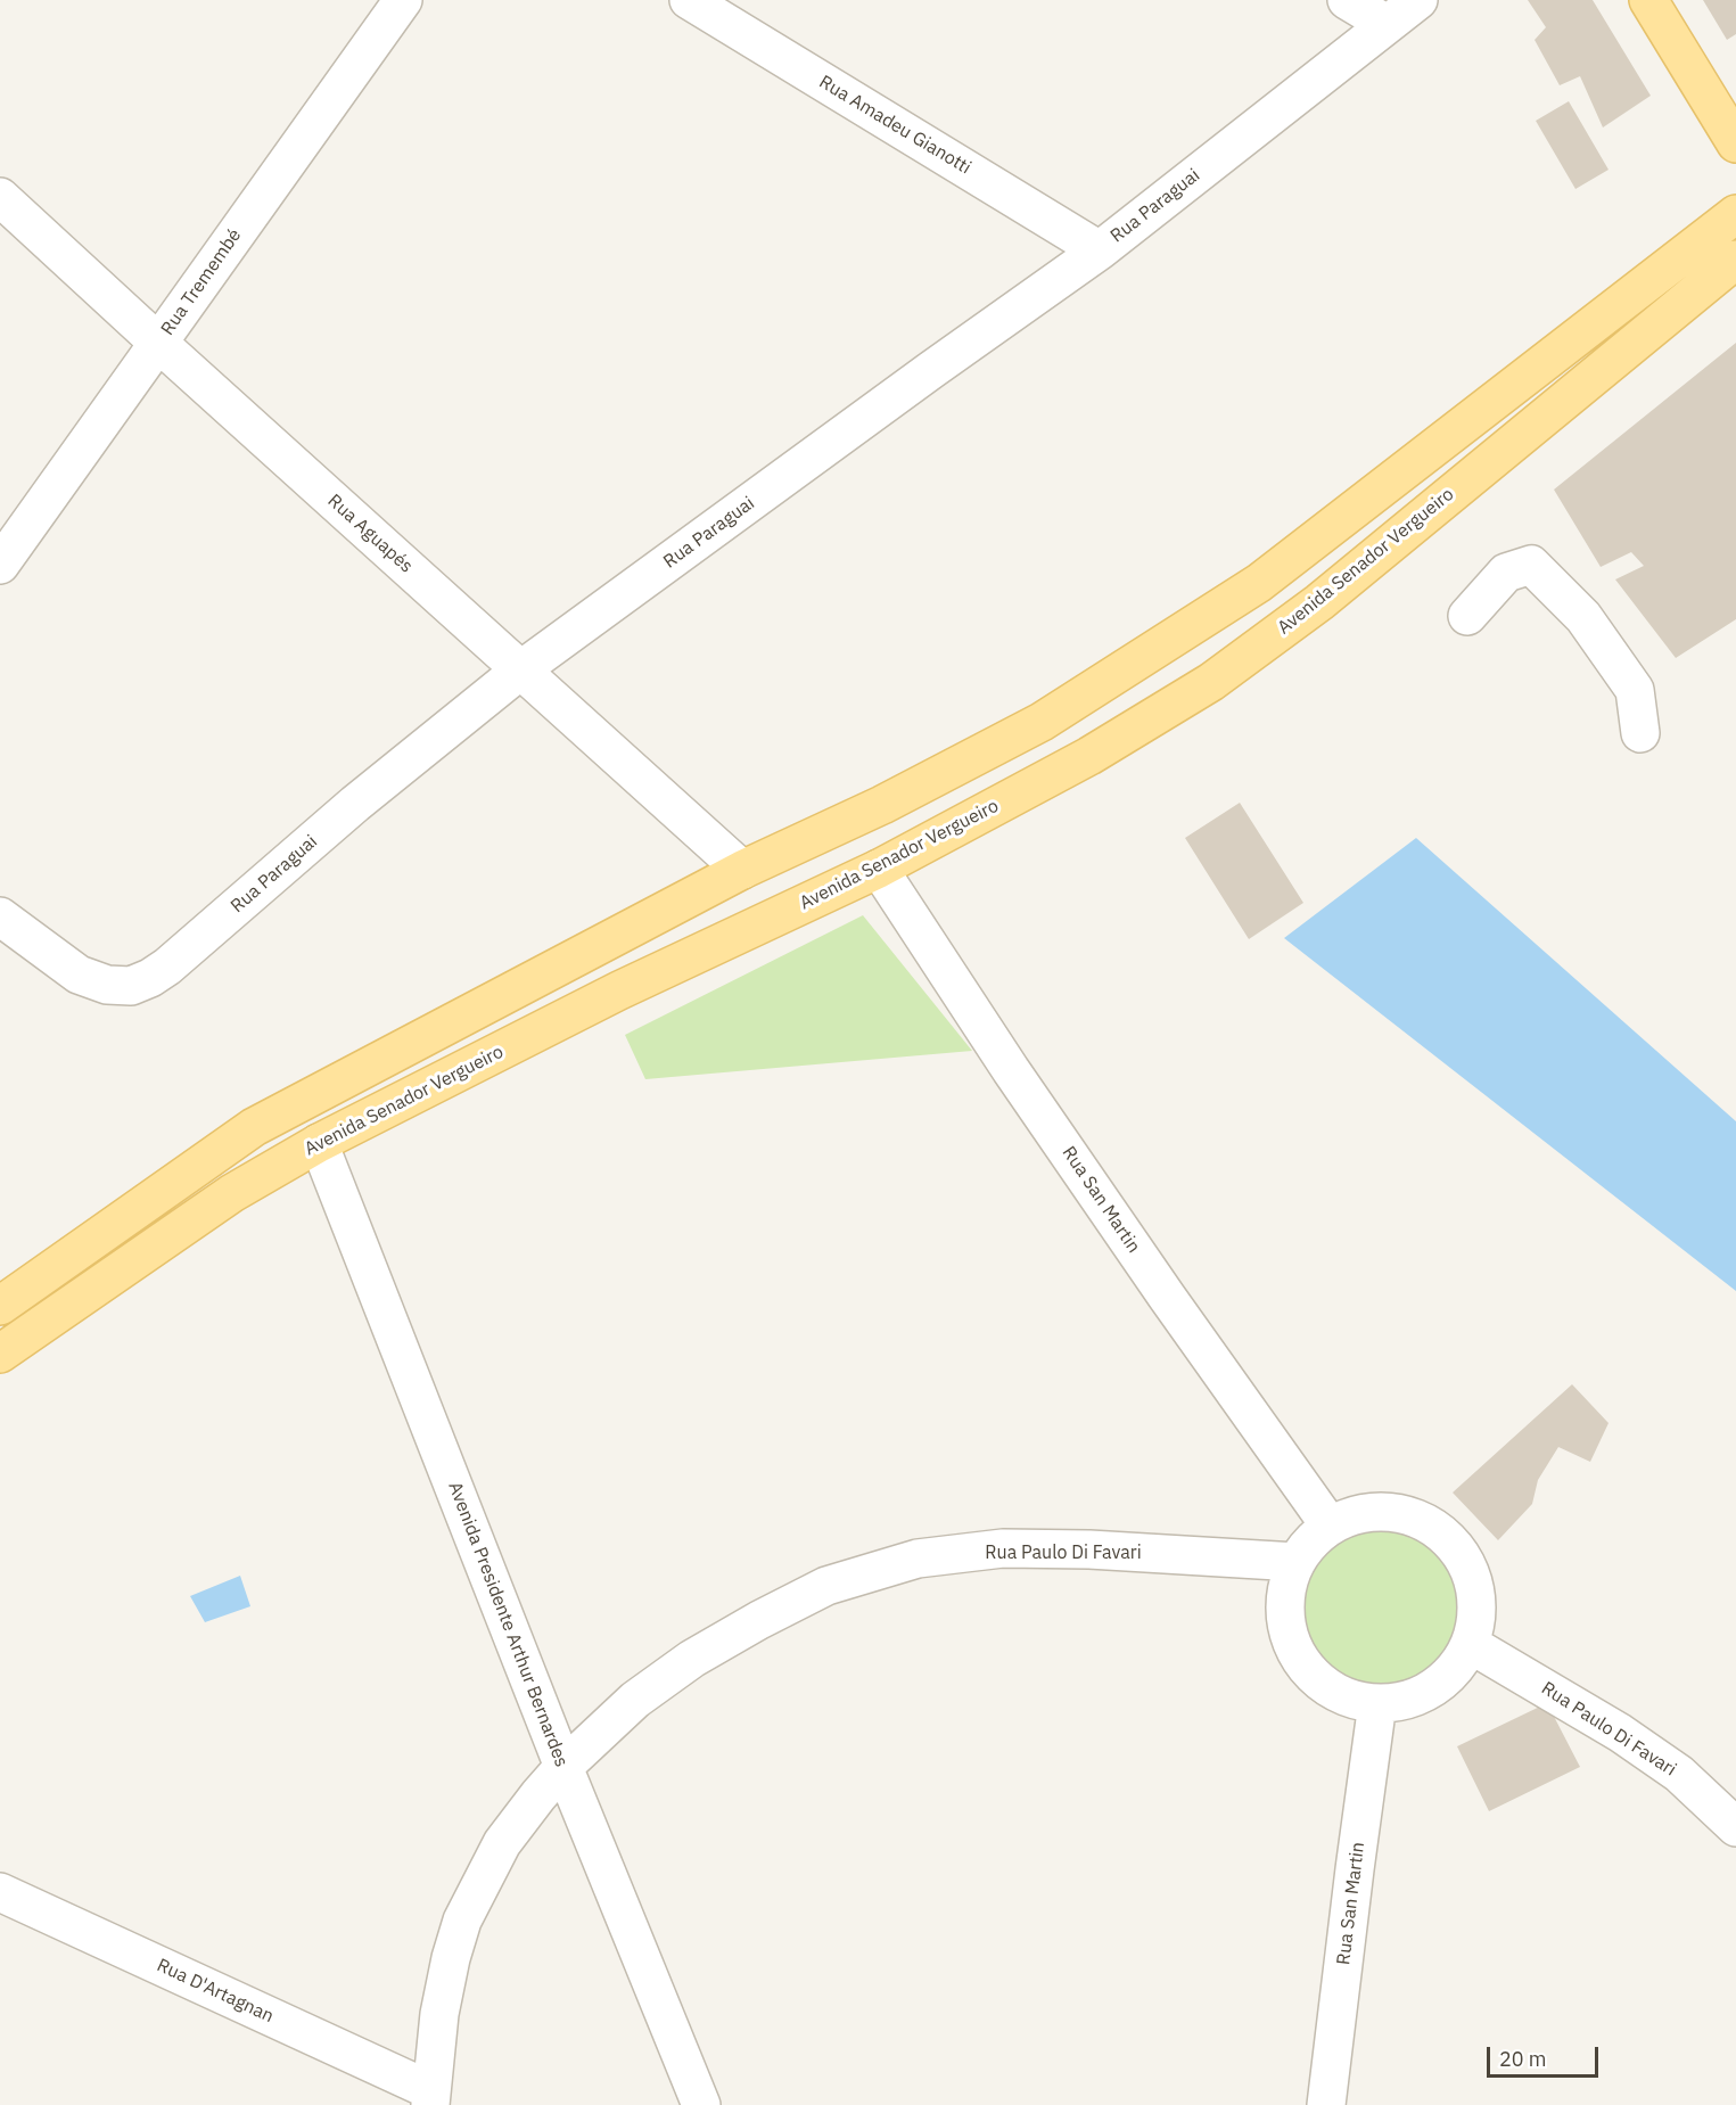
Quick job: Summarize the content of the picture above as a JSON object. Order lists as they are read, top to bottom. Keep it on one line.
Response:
{"streets":{"main road":["Avenida Senador Vergueiro"],"street":["Rua Amadeu Gianotti","Rua Paraguai","Rua Tremembé","Rua Aguapés","Rua San Martin","Rua Paulo Di Favari","Avenida Presidente Arthur Bernardes","Rua D'Artagnan"]},"crossings":[["Rua Amadeu Gianotti","Rua Paraguai"],["Rua Paraguai","Rua Aguapés"],["Rua Tremembé","Rua Aguapés"],["Avenida Senador Vergueiro","Rua San Martin"],["Avenida Senador Vergueiro","Avenida Presidente Arthur Bernardes"],["Rua San Martin","Rua Paulo Di Favari"],["Rua Paulo Di Favari","Avenida Presidente Arthur Bernardes"],["Rua Paulo Di Favari","Rua D'Artagnan"]],"scale_bar":"20 m"}
